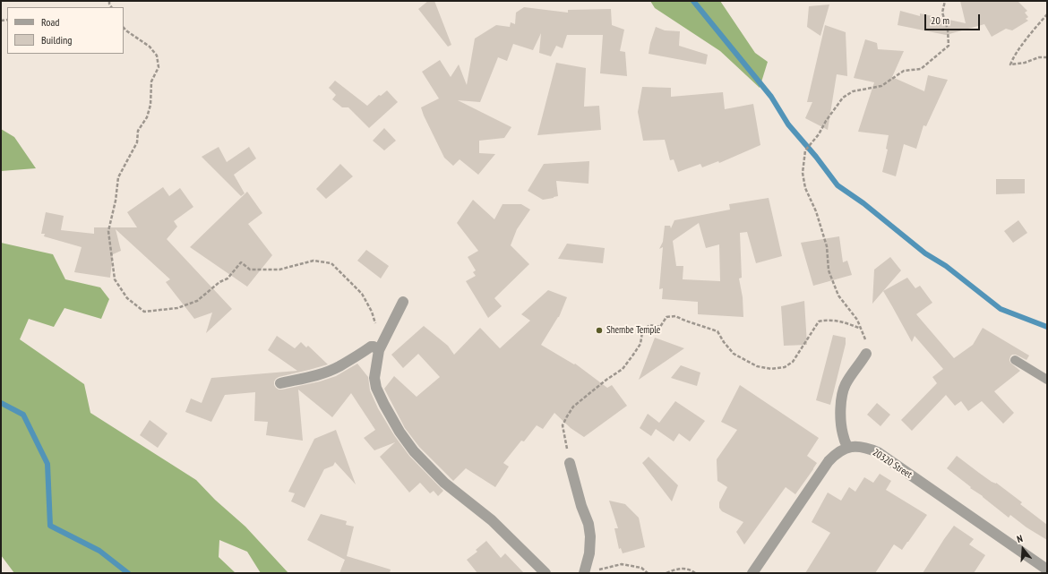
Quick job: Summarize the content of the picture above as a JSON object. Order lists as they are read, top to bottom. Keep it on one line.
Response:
{"streets":{"street":["20320 Street"]},"places":["Shembe Temple"],"legend":["Road","Building"],"scale_bar":"20 m","north":"top"}
